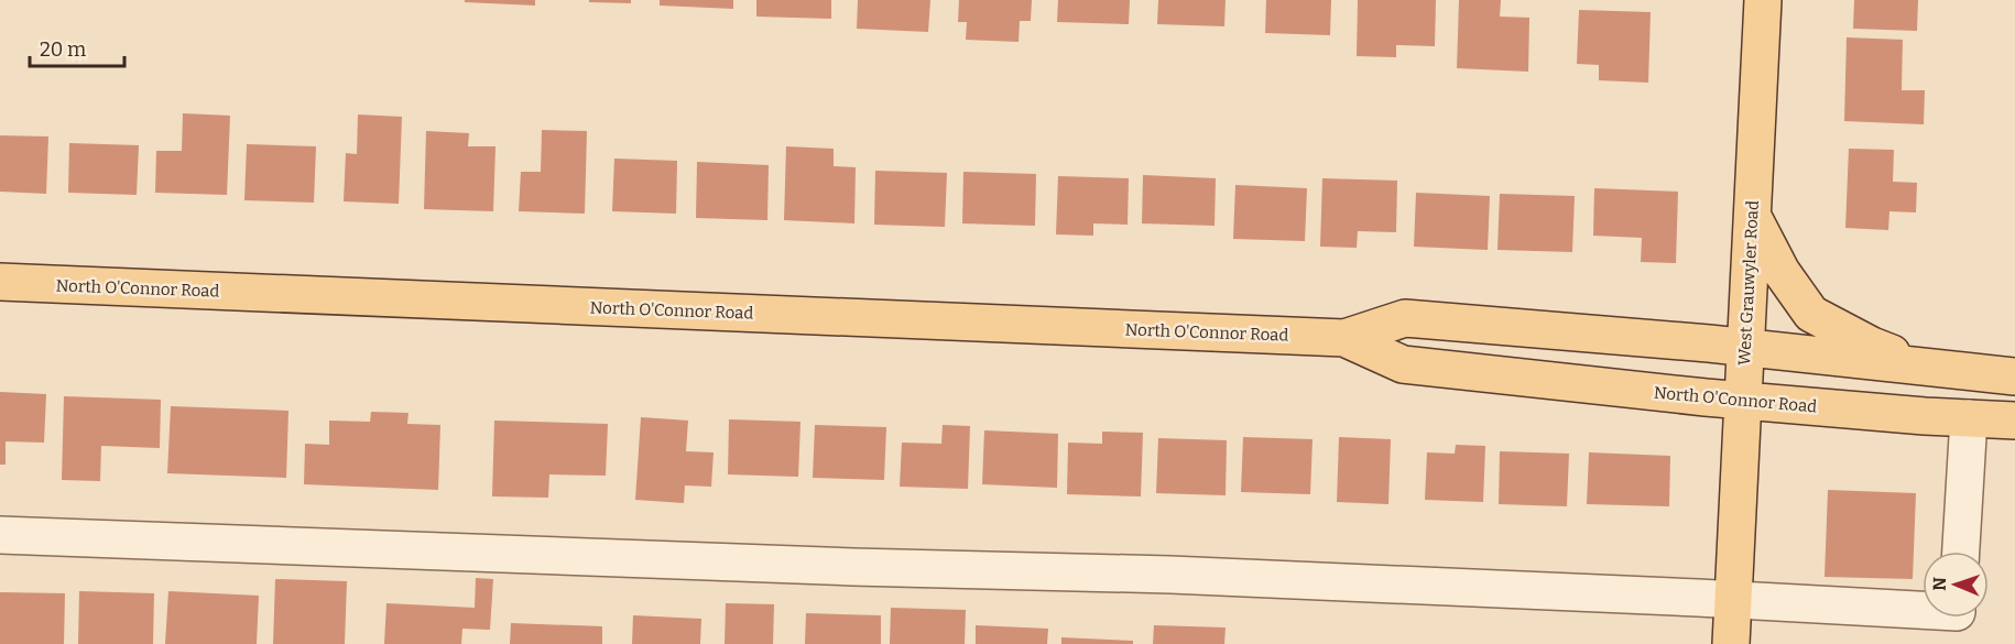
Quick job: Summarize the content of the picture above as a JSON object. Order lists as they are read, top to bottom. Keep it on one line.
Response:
{"streets":{"main road":["West Grauwyler Road","North O'Connor Road"]},"crossings":[["West Grauwyler Road","North O'Connor Road"]],"scale_bar":"20 m","north":"left"}
